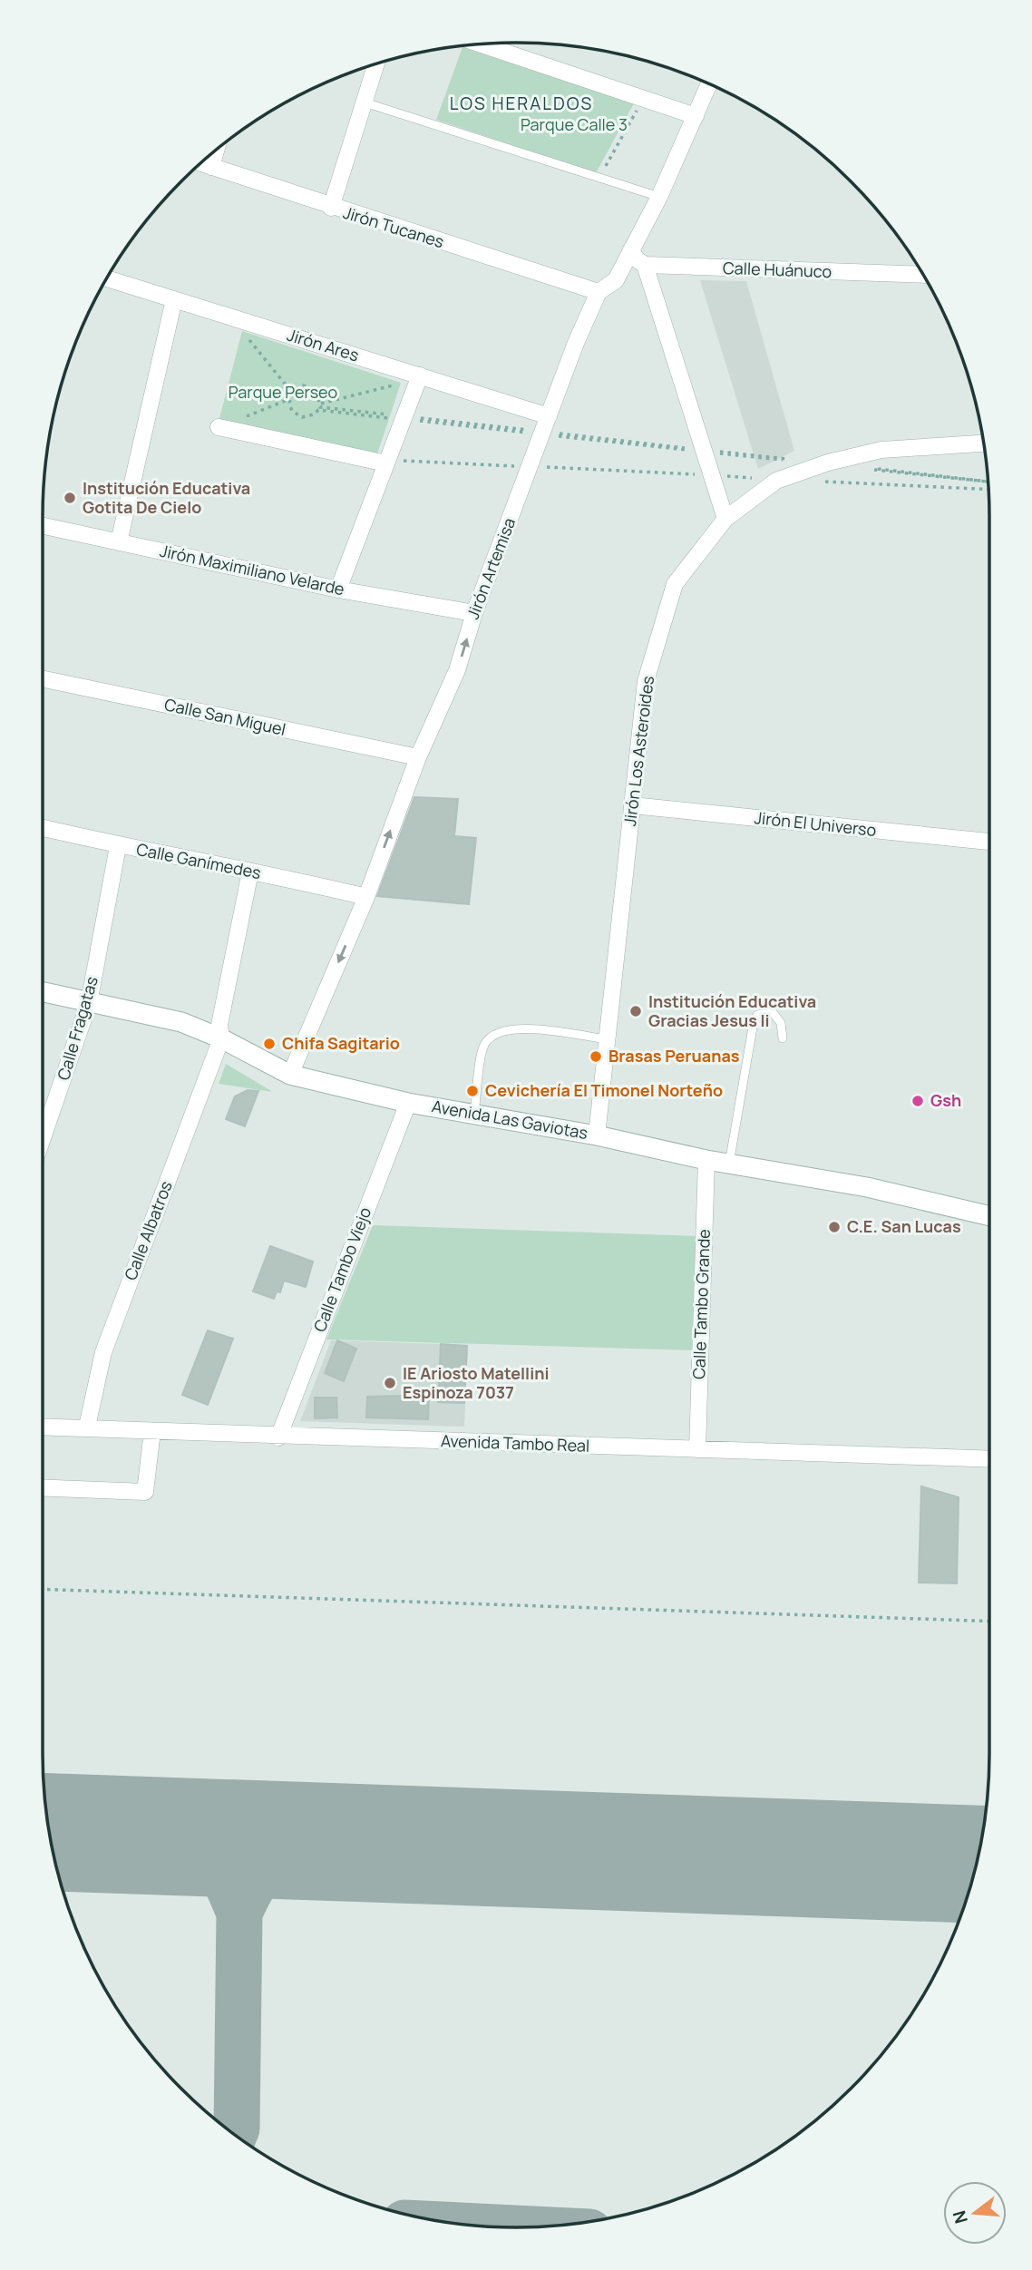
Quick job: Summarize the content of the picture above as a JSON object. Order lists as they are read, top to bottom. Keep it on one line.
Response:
{"streets":{"street":["Jirón Tucanes","Calle Huánuco","Jirón Ares","Jirón Artemisa","Jirón Maximiliano Velarde","Calle San Miguel","Jirón Los Asteroides","Jirón El Universo","Calle Ganímedes","Calle Fragatas","Avenida Las Gaviotas","Calle Albatros","Calle Tambo Viejo","Calle Tambo Grande","Avenida Tambo Real"]},"crossings":[["Jirón Tucanes","Jirón Artemisa"],["Jirón Ares","Jirón Artemisa"],["Jirón Artemisa","Jirón Maximiliano Velarde"],["Jirón Artemisa","Calle San Miguel"],["Jirón Artemisa","Calle Ganímedes"],["Jirón Artemisa","Avenida Las Gaviotas"],["Jirón Los Asteroides","Jirón El Universo"],["Jirón Los Asteroides","Avenida Las Gaviotas"],["Calle Ganímedes","Calle Fragatas"],["Calle Ganímedes","Calle Albatros"],["Calle Fragatas","Avenida Las Gaviotas"],["Avenida Las Gaviotas","Calle Albatros"],["Avenida Las Gaviotas","Calle Tambo Viejo"],["Avenida Las Gaviotas","Calle Tambo Grande"],["Calle Albatros","Avenida Tambo Real"],["Calle Tambo Viejo","Avenida Tambo Real"],["Calle Tambo Grande","Avenida Tambo Real"]],"districts":["LOS HERALDOS"],"parks":["Parque Calle 3","Parque Perseo"],"places":["Institución Educativa Gotita De Cielo","Institución Educativa Gracias Jesus Ii","Chifa Sagitario","Brasas Peruanas","Cevichería El Timonel Norteño","Gsh","C.E. San Lucas","IE Ariosto Matellini Espinoza 7037"],"north":"left"}
